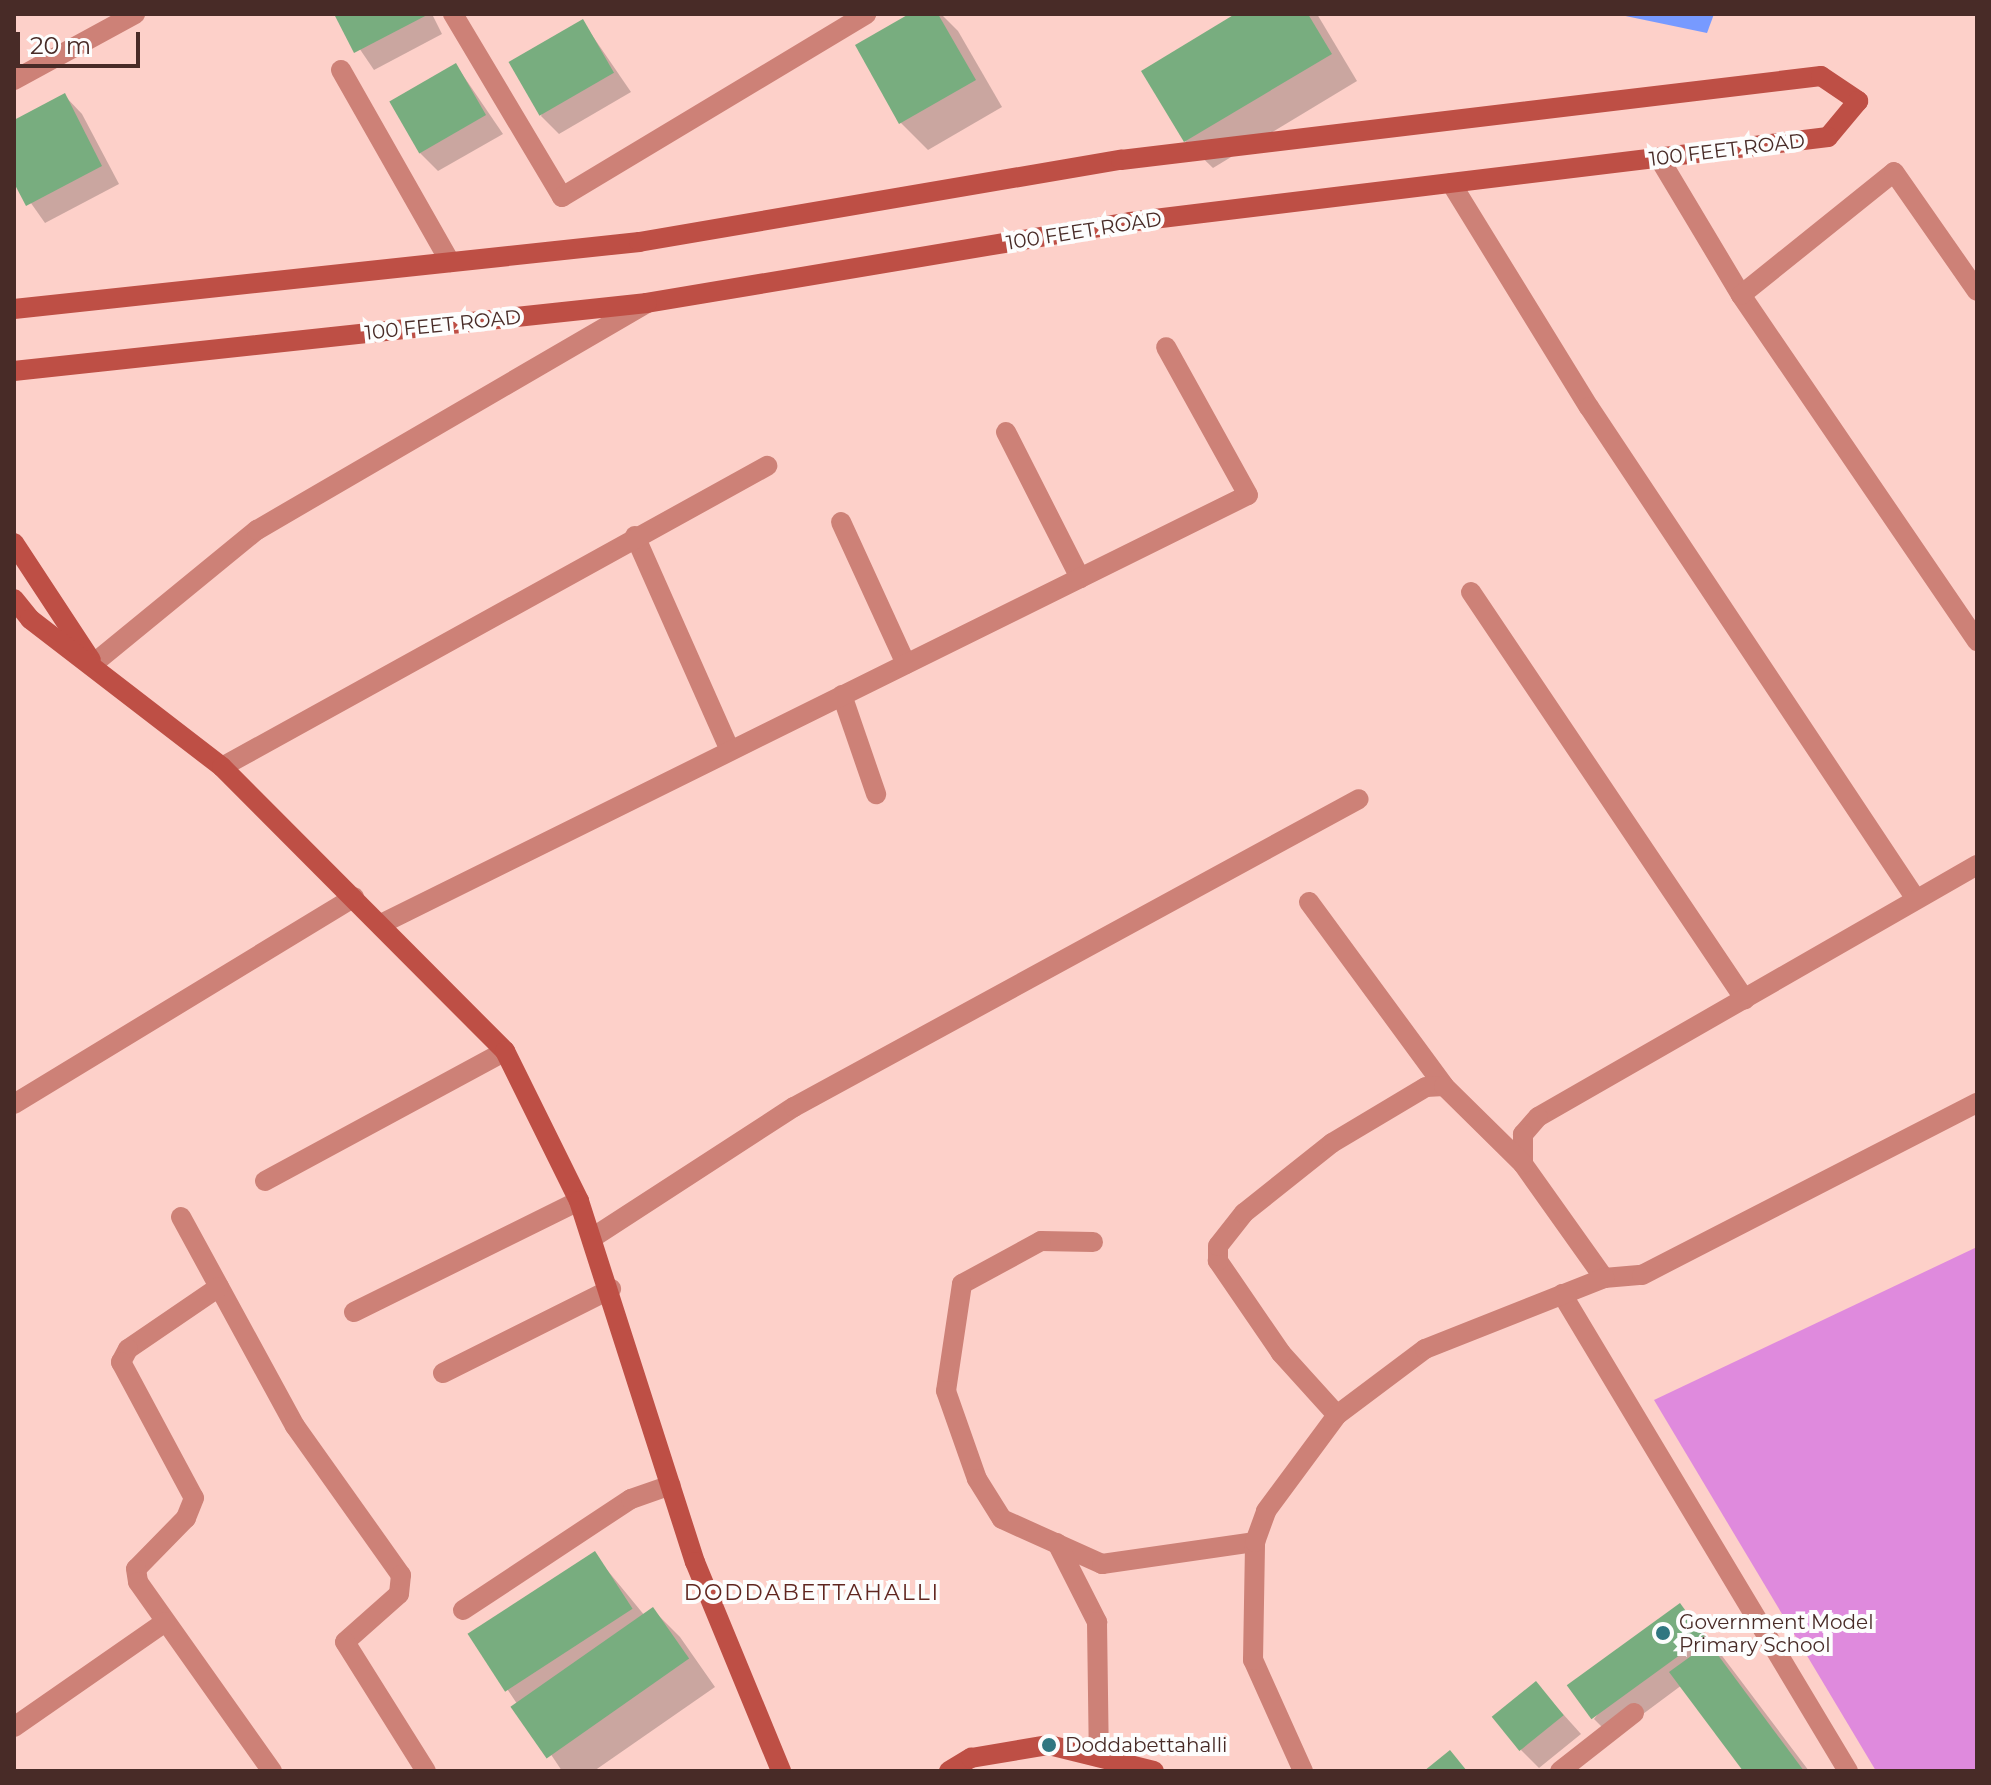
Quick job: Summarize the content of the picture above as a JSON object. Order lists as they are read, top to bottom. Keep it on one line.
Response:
{"streets":{"main road":["100 FEET ROAD"]},"districts":["DODDABETTAHALLI"],"places":["Government Model Primary School","Doddabettahalli"],"scale_bar":"20 m"}
